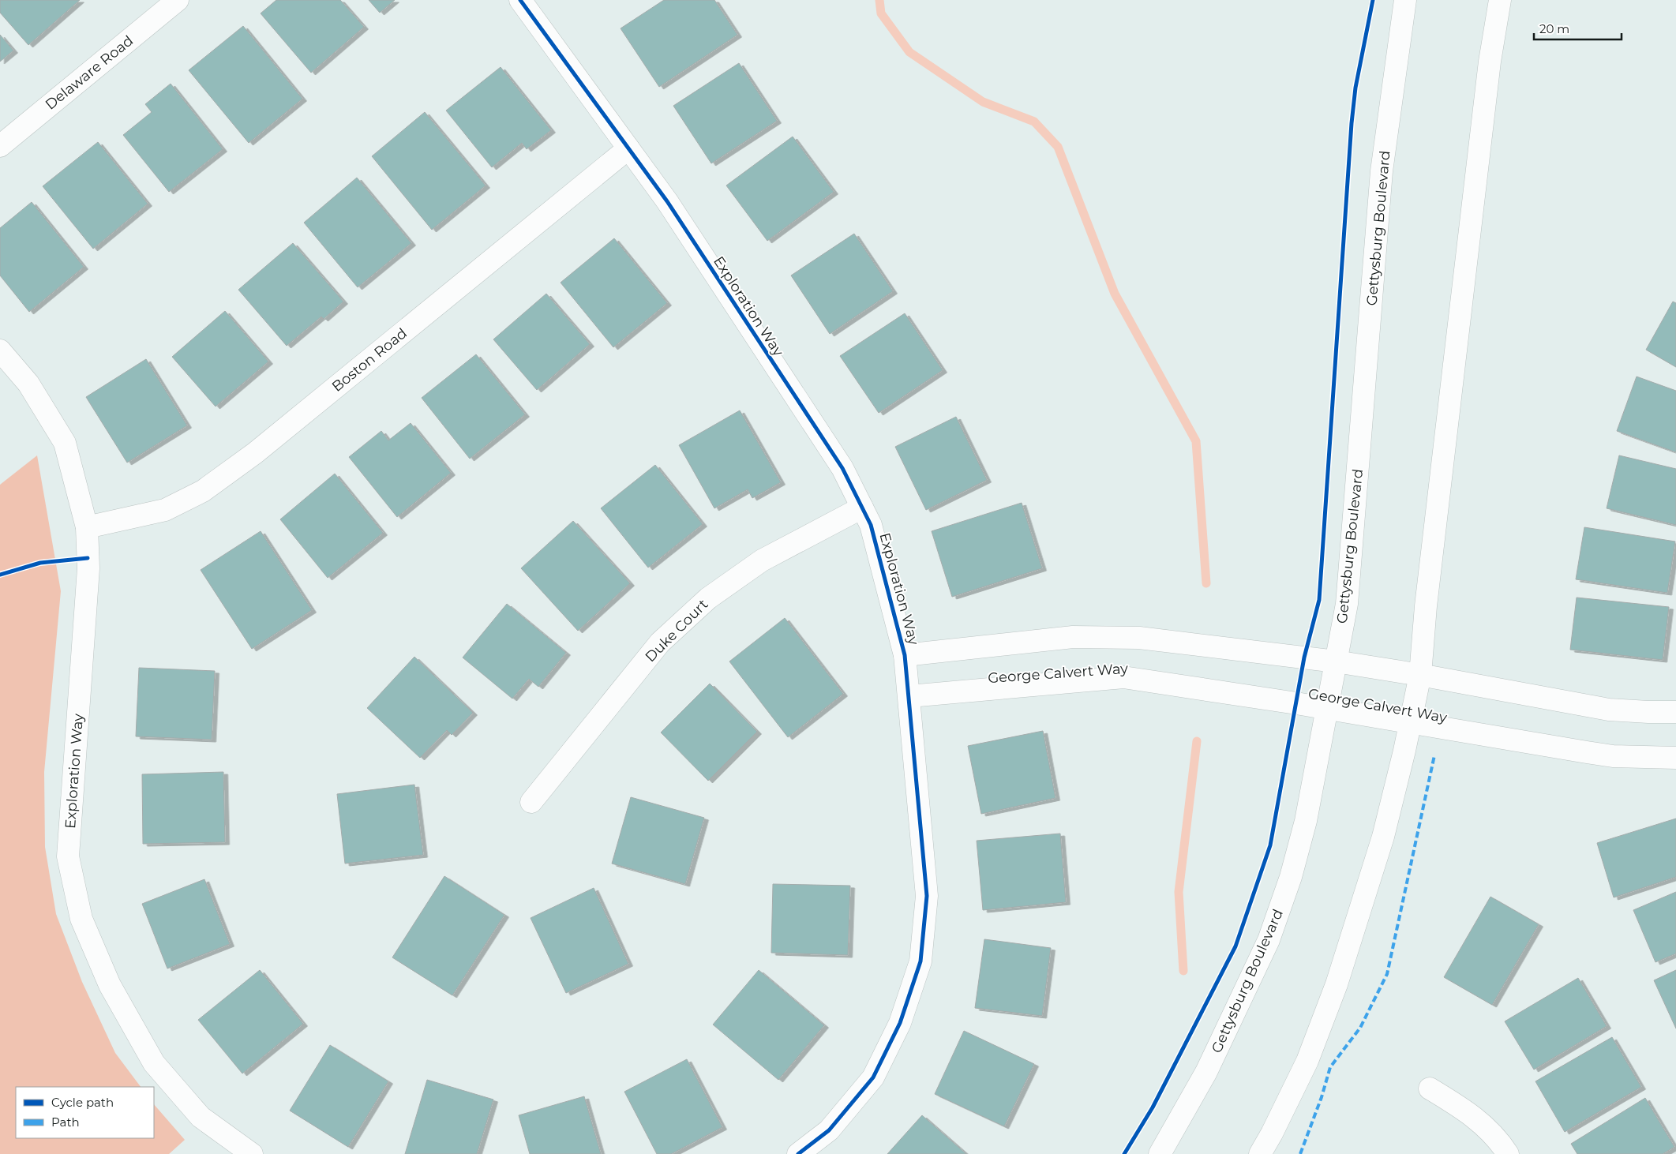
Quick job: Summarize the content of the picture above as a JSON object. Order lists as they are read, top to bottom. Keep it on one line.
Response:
{"streets":{"street":["Delaware Road","Gettysburg Boulevard","Exploration Way","Boston Road","Duke Court","George Calvert Way"]},"crossings":[["Gettysburg Boulevard","George Calvert Way"],["Exploration Way","Boston Road"],["Exploration Way","Duke Court"],["Exploration Way","George Calvert Way"]],"legend":["Cycle path","Path"],"scale_bar":"20 m"}
